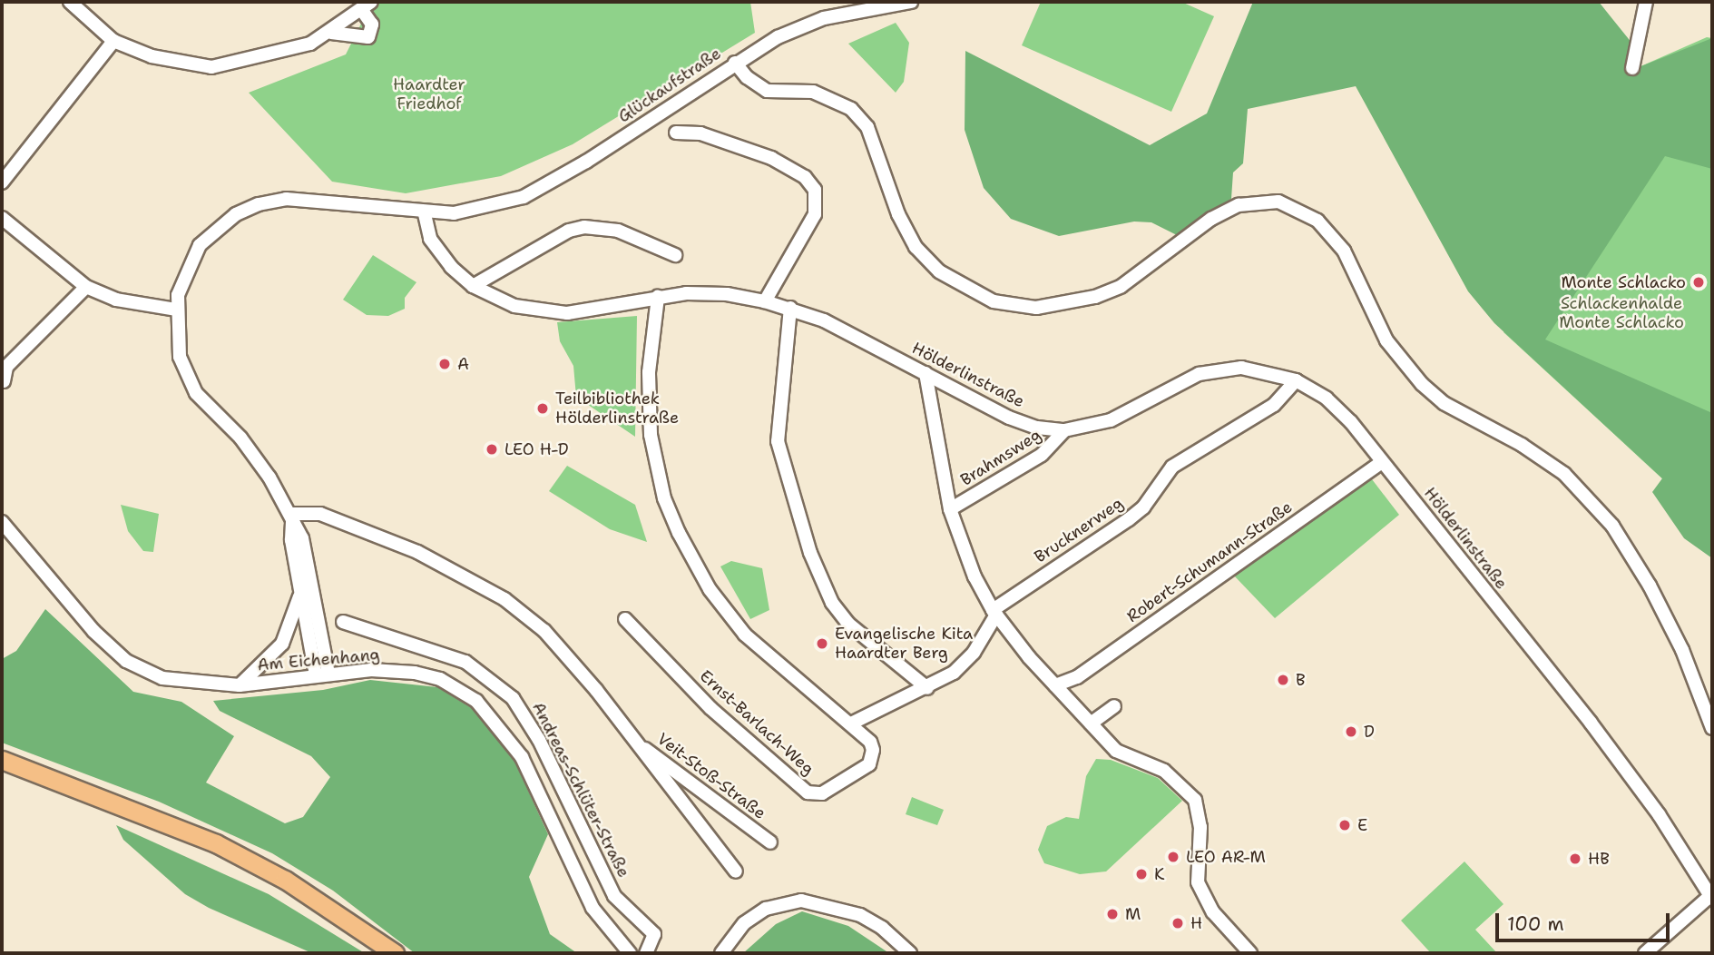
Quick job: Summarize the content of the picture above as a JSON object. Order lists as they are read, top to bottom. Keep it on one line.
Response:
{"streets":{"street":["Glückaufstraße","Hölderlinstraße","Brahmsweg","Brucknerweg","Robert-Schumann-Straße","Am Eichenhang","Ernst-Barlach-Weg","Veit-Stoß-Straße","Andreas-Schlüter-Straße"]},"crossings":[["Glückaufstraße","Hölderlinstraße"],["Glückaufstraße","Am Eichenhang"],["Glückaufstraße","Veit-Stoß-Straße"],["Hölderlinstraße","Brahmsweg"],["Hölderlinstraße","Brucknerweg"],["Hölderlinstraße","Robert-Schumann-Straße"]],"parks":["Haardter Friedhof","Schlackenhalde Monte Schlacko"],"places":["Monte Schlacko","A","Teilbibliothek Hölderlinstraße","LEO H-D","Evangelische Kita Haardter Berg","B","D","E","LEO AR-M","HB","K","M","H"],"scale_bar":"100 m"}
